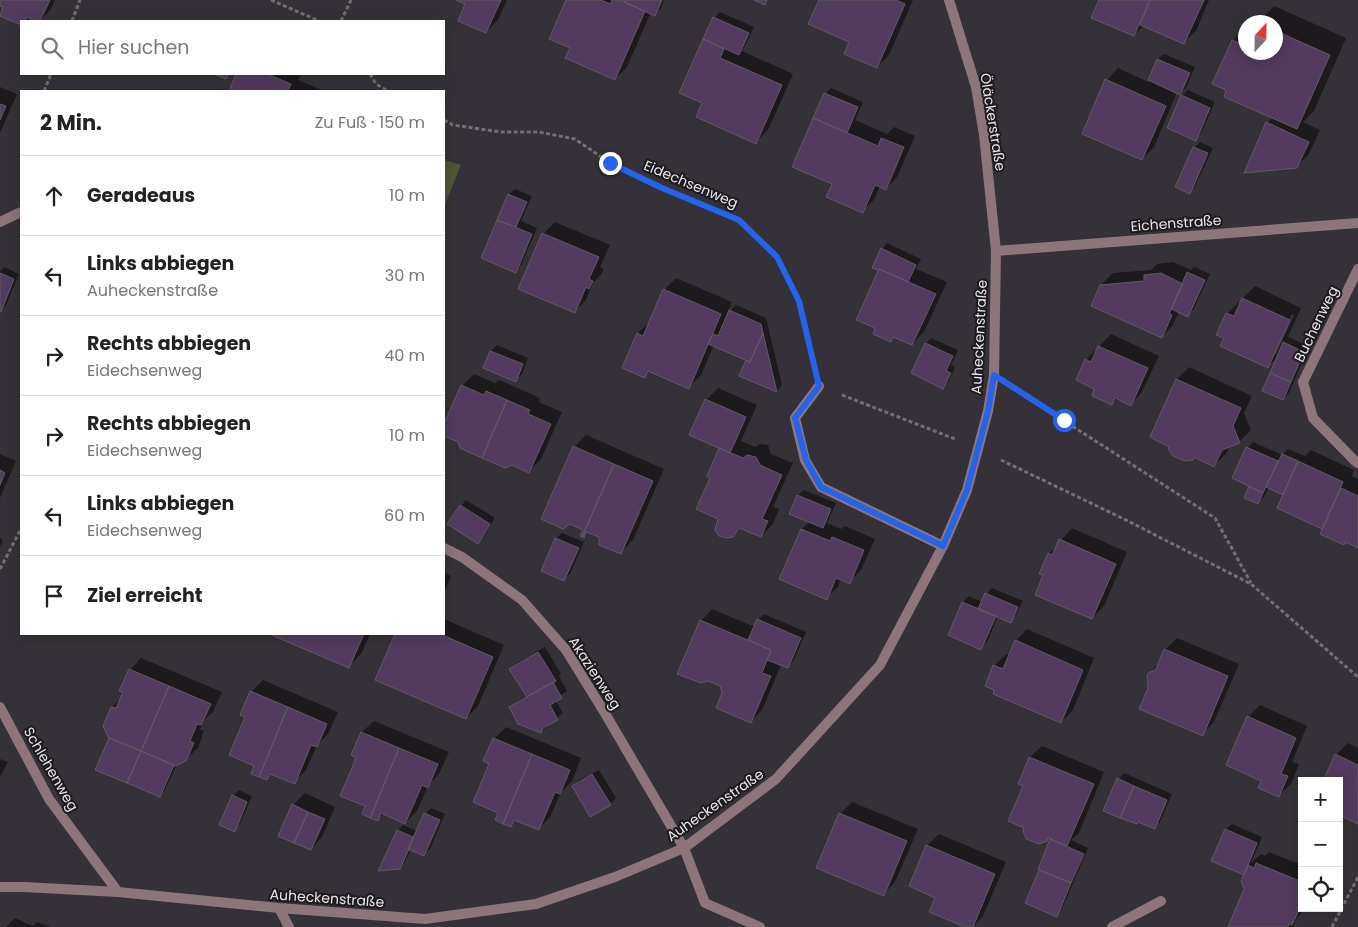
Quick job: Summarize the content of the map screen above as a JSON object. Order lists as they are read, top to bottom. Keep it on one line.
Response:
{"streets":{"street":["Öläckerstraße","Eichenstraße","Buchenweg","Auheckenstraße","Akazienweg","Schlehenweg"],"path":["Eidechsenweg"]},"crossings":[["Öläckerstraße","Eichenstraße"],["Öläckerstraße","Auheckenstraße"],["Eichenstraße","Auheckenstraße"],["Auheckenstraße","Akazienweg"],["Auheckenstraße","Schlehenweg"]],"north":"top","page":{"search":"Hier suchen","heading":["2 Min.","Zu Fuß · 150 m"],"list":[["Geradeaus","10 m"],["Links abbiegen","Auheckenstraße","30 m"],["Rechts abbiegen","Eidechsenweg","40 m"],["Rechts abbiegen","Eidechsenweg","10 m"],["Links abbiegen","Eidechsenweg","60 m"],"Ziel erreicht"],"map_buttons":["+","−"]}}
